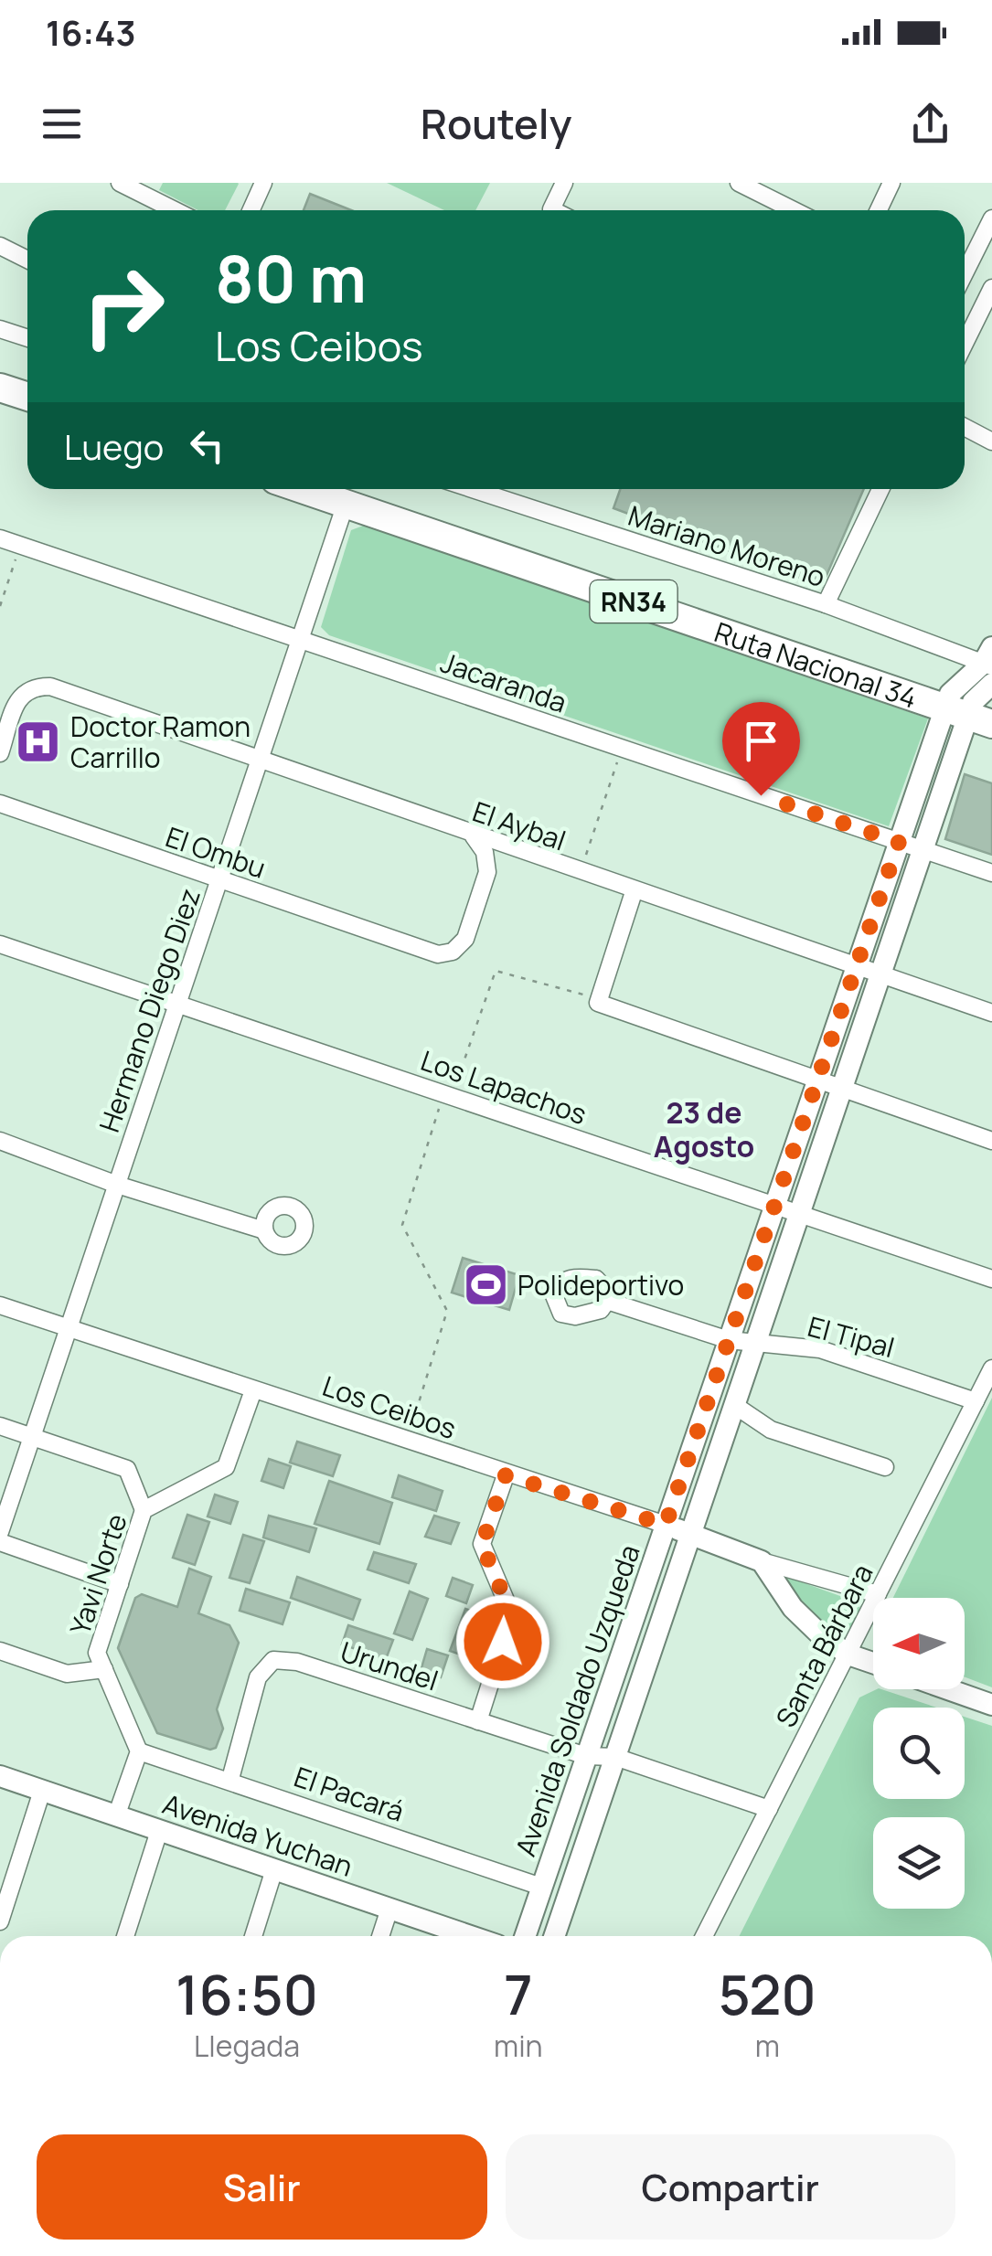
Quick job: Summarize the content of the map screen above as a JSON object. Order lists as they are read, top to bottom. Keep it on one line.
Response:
{"streets":{"highway":["RN34","Ruta Nacional 34"],"street":["Mariano Moreno","Jacaranda","El Aybal","El Ombu","Hermano Diego Diez","Los Lapachos","El Tipal","Los Ceibos","Yavi Norte","Santa Bárbara","Urundel","Avenida Soldado Uzqueda","El Pacará","Avenida Yuchan"]},"crossings":[["Mariano Moreno","Ruta Nacional 34"],["Mariano Moreno","Avenida Soldado Uzqueda"],["Ruta Nacional 34","Hermano Diego Diez"],["Ruta Nacional 34","Avenida Soldado Uzqueda"],["Jacaranda","Hermano Diego Diez"],["Jacaranda","Avenida Soldado Uzqueda"],["El Aybal","El Ombu"],["El Aybal","Hermano Diego Diez"],["El Aybal","Avenida Soldado Uzqueda"],["El Ombu","Hermano Diego Diez"],["Hermano Diego Diez","Los Lapachos"],["Hermano Diego Diez","Los Ceibos"],["Los Lapachos","Avenida Soldado Uzqueda"],["El Tipal","Santa Bárbara"],["El Tipal","Avenida Soldado Uzqueda"],["Los Ceibos","Yavi Norte"],["Los Ceibos","Santa Bárbara"],["Los Ceibos","Avenida Soldado Uzqueda"],["Yavi Norte","El Pacará"],["Santa Bárbara","Urundel"],["Urundel","Avenida Soldado Uzqueda"],["Urundel","El Pacará"],["Avenida Soldado Uzqueda","El Pacará"]],"districts":["23 de Agosto"],"places":{"hospital":["Doctor Ramon Carrillo"],"sports":["Polideportivo"]},"north":"left","page":{"status":"16:43","header":"Routely","turn":["80 m","Los Ceibos"],"then":"Luego","eta":["16:50","Llegada","7","min","520","m"],"buttons":["Salir","Compartir"]}}
